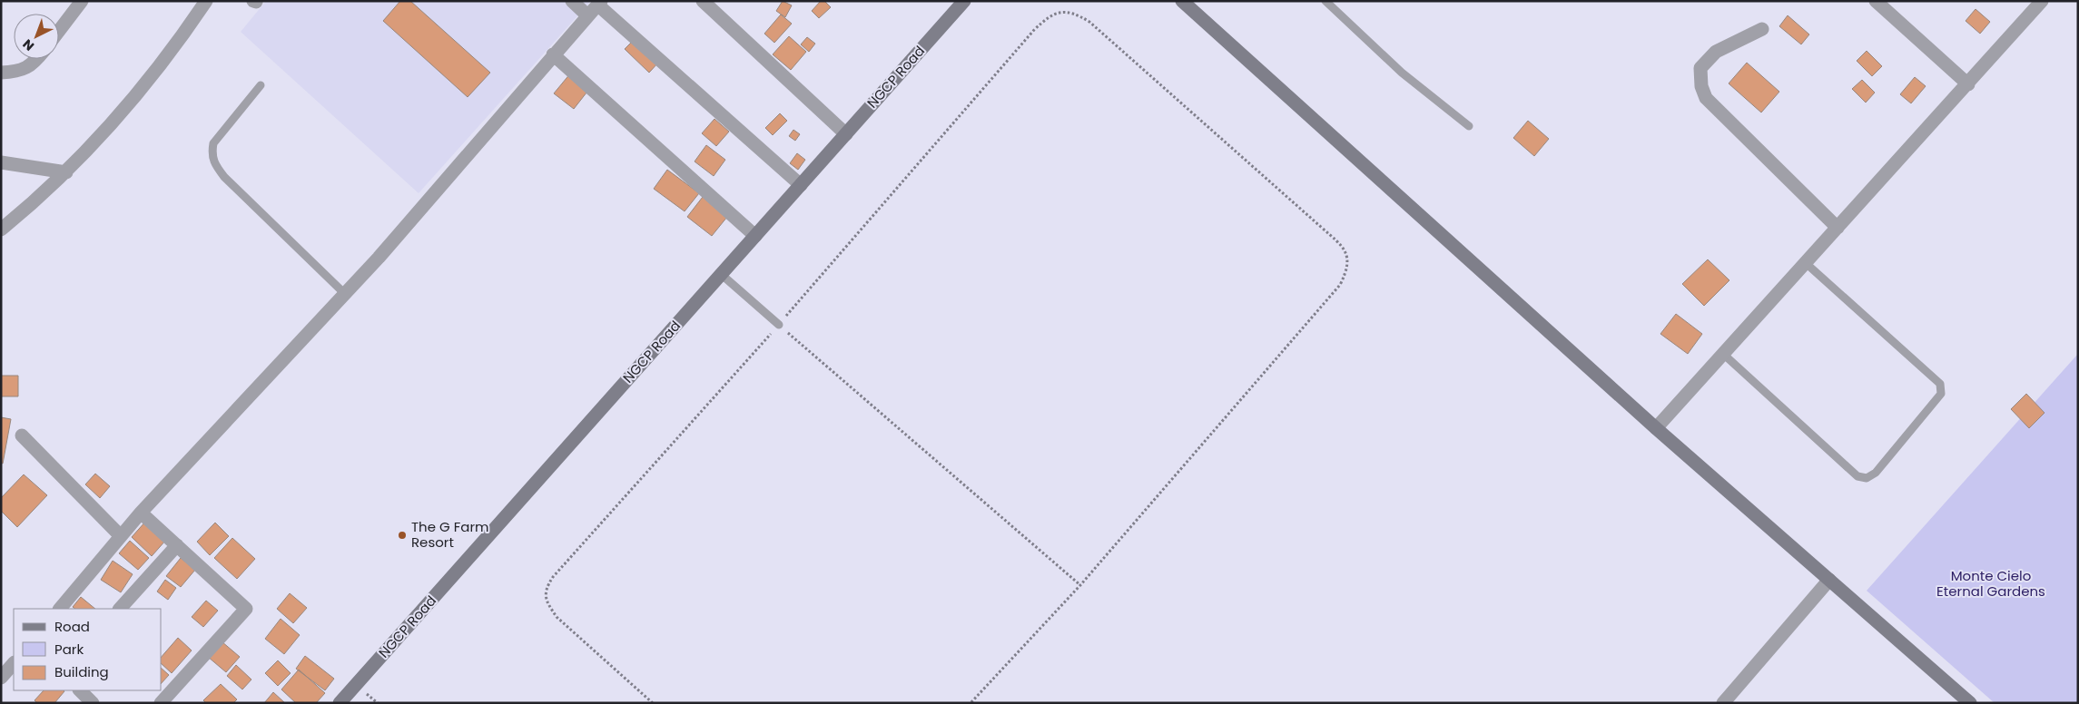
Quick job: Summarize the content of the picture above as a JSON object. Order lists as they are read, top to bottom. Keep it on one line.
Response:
{"streets":{"street":["NGCP Road"]},"parks":["Monte Cielo Eternal Gardens"],"places":["The G Farm Resort"],"legend":["Road","Park","Building"],"north":"bottom left"}
